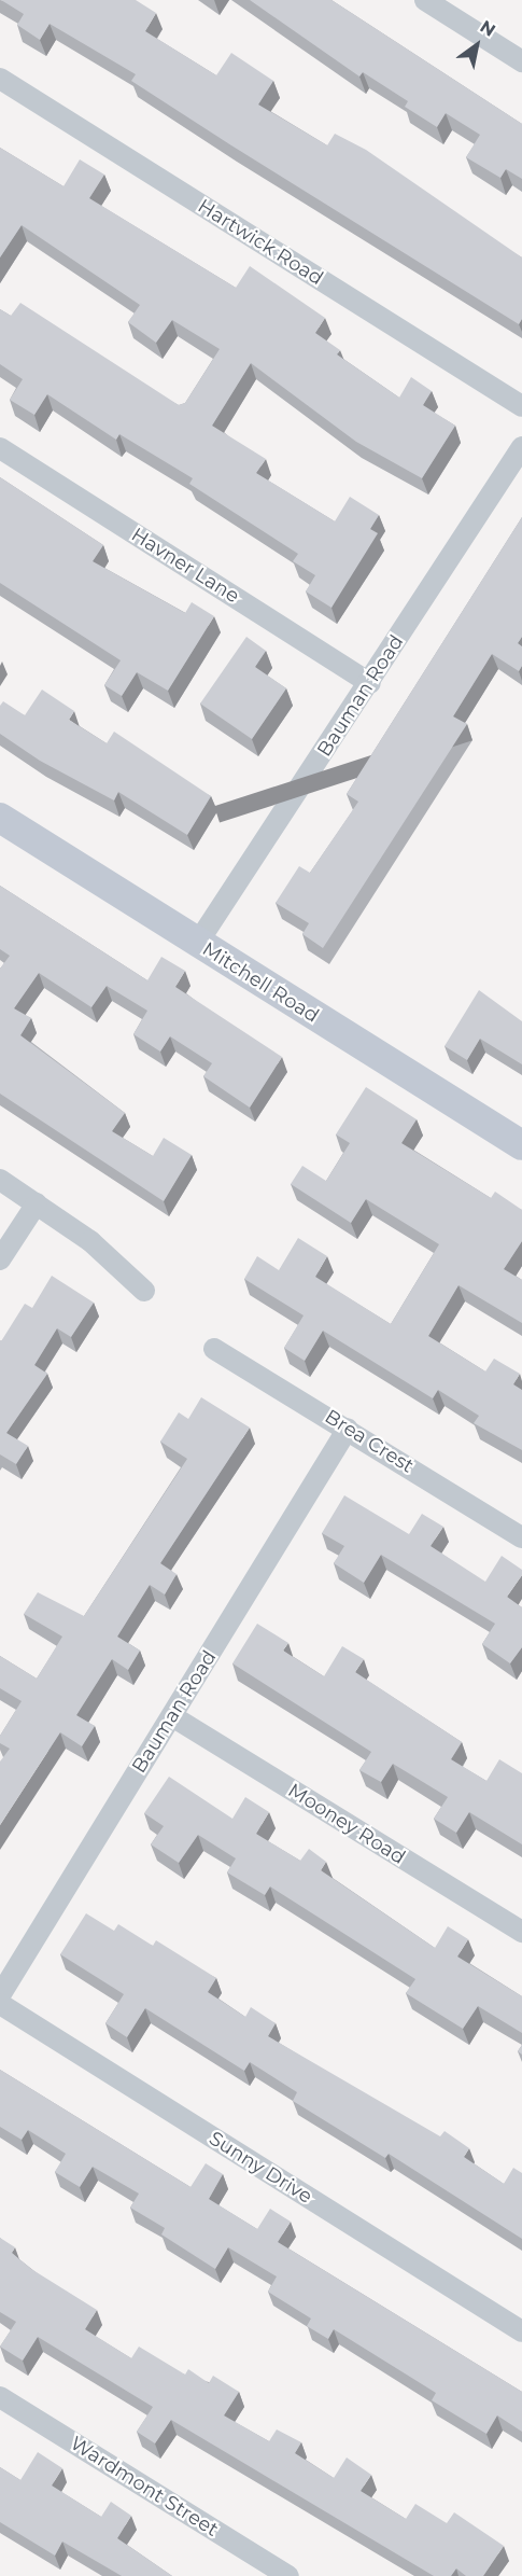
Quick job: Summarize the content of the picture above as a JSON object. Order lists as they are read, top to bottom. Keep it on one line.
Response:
{"streets":{"street":["Hartwick Road","Havner Lane","Bauman Road","Mitchell Road","Brea Crest","Mooney Road","Sunny Drive","Wardmont Street"]},"crossings":[["Havner Lane","Bauman Road"],["Bauman Road","Mitchell Road"],["Bauman Road","Brea Crest"],["Bauman Road","Mooney Road"]],"north":"top right"}
